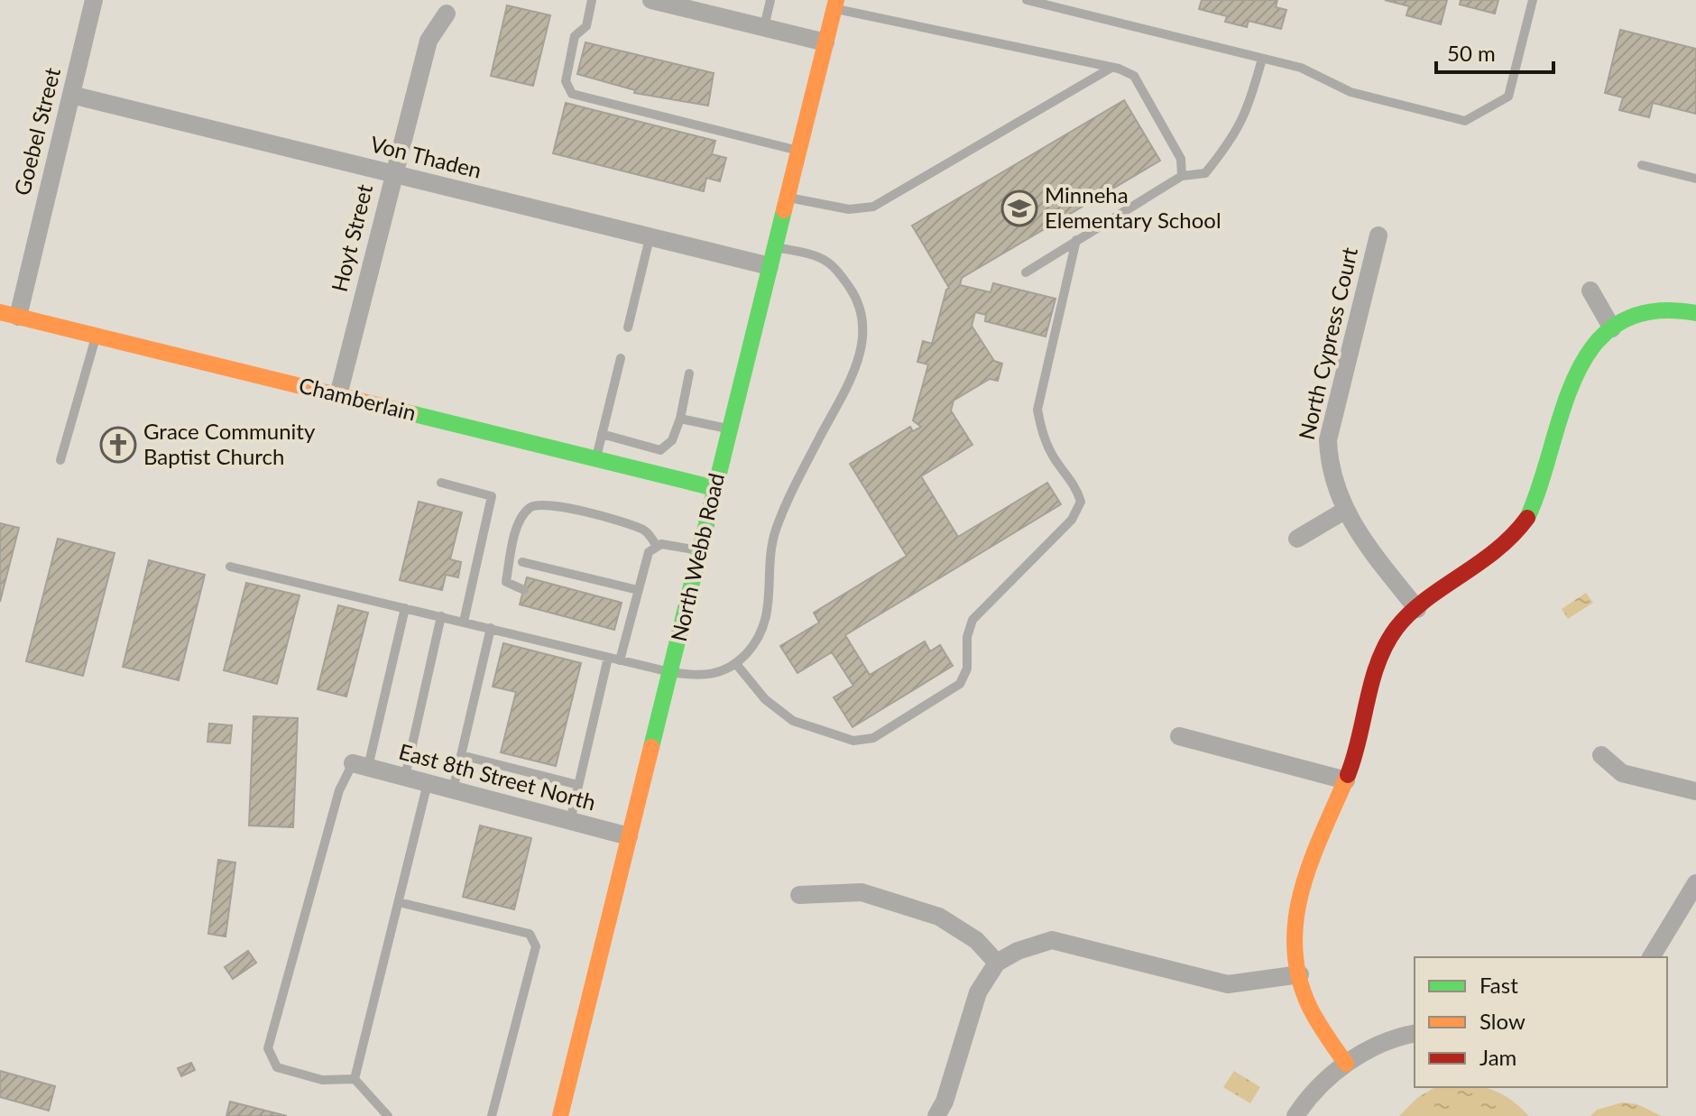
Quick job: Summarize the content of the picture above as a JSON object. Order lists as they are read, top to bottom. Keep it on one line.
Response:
{"streets":{"street":["Goebel Street","Von Thaden","Hoyt Street","North Cypress Court","Chamberlain","North Webb Road","East 8th Street North"]},"crossings":[["Goebel Street","Von Thaden"],["Goebel Street","Chamberlain"],["Von Thaden","Hoyt Street"],["Von Thaden","North Webb Road"],["Hoyt Street","Chamberlain"],["Chamberlain","North Webb Road"],["North Webb Road","East 8th Street North"]],"places":{"school or university":["Minneha Elementary School"],"church":["Grace Community Baptist Church"]},"legend":["Fast","Slow","Jam"],"scale_bar":"50 m"}
